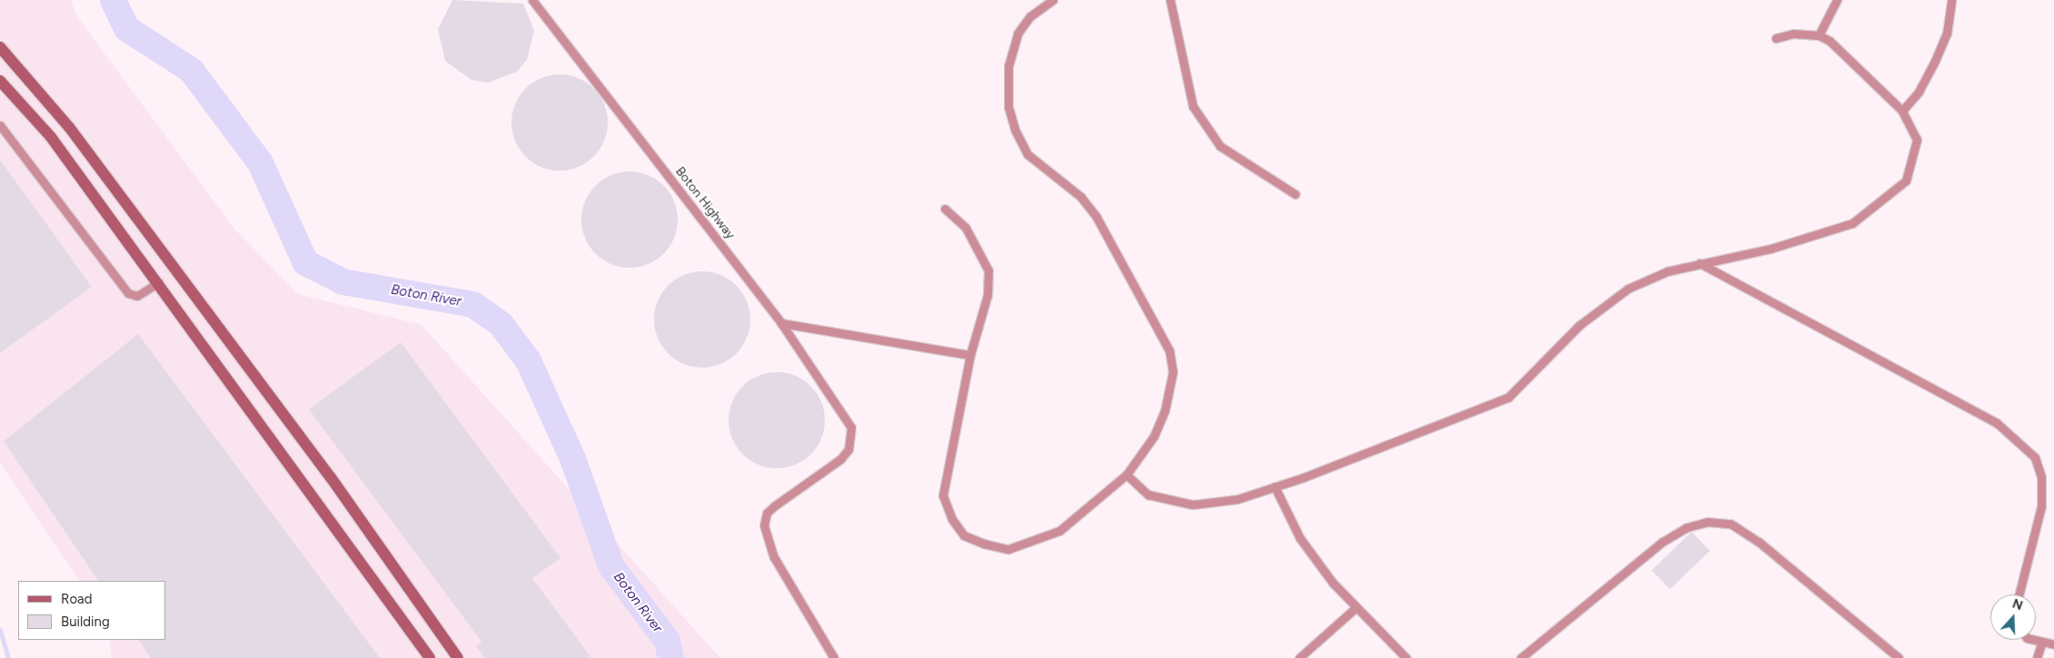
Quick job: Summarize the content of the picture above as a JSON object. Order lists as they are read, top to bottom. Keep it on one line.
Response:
{"streets":{"lane":["Boton Highway"]},"water":["Boton River"],"legend":["Road","Building"],"north":"top"}
